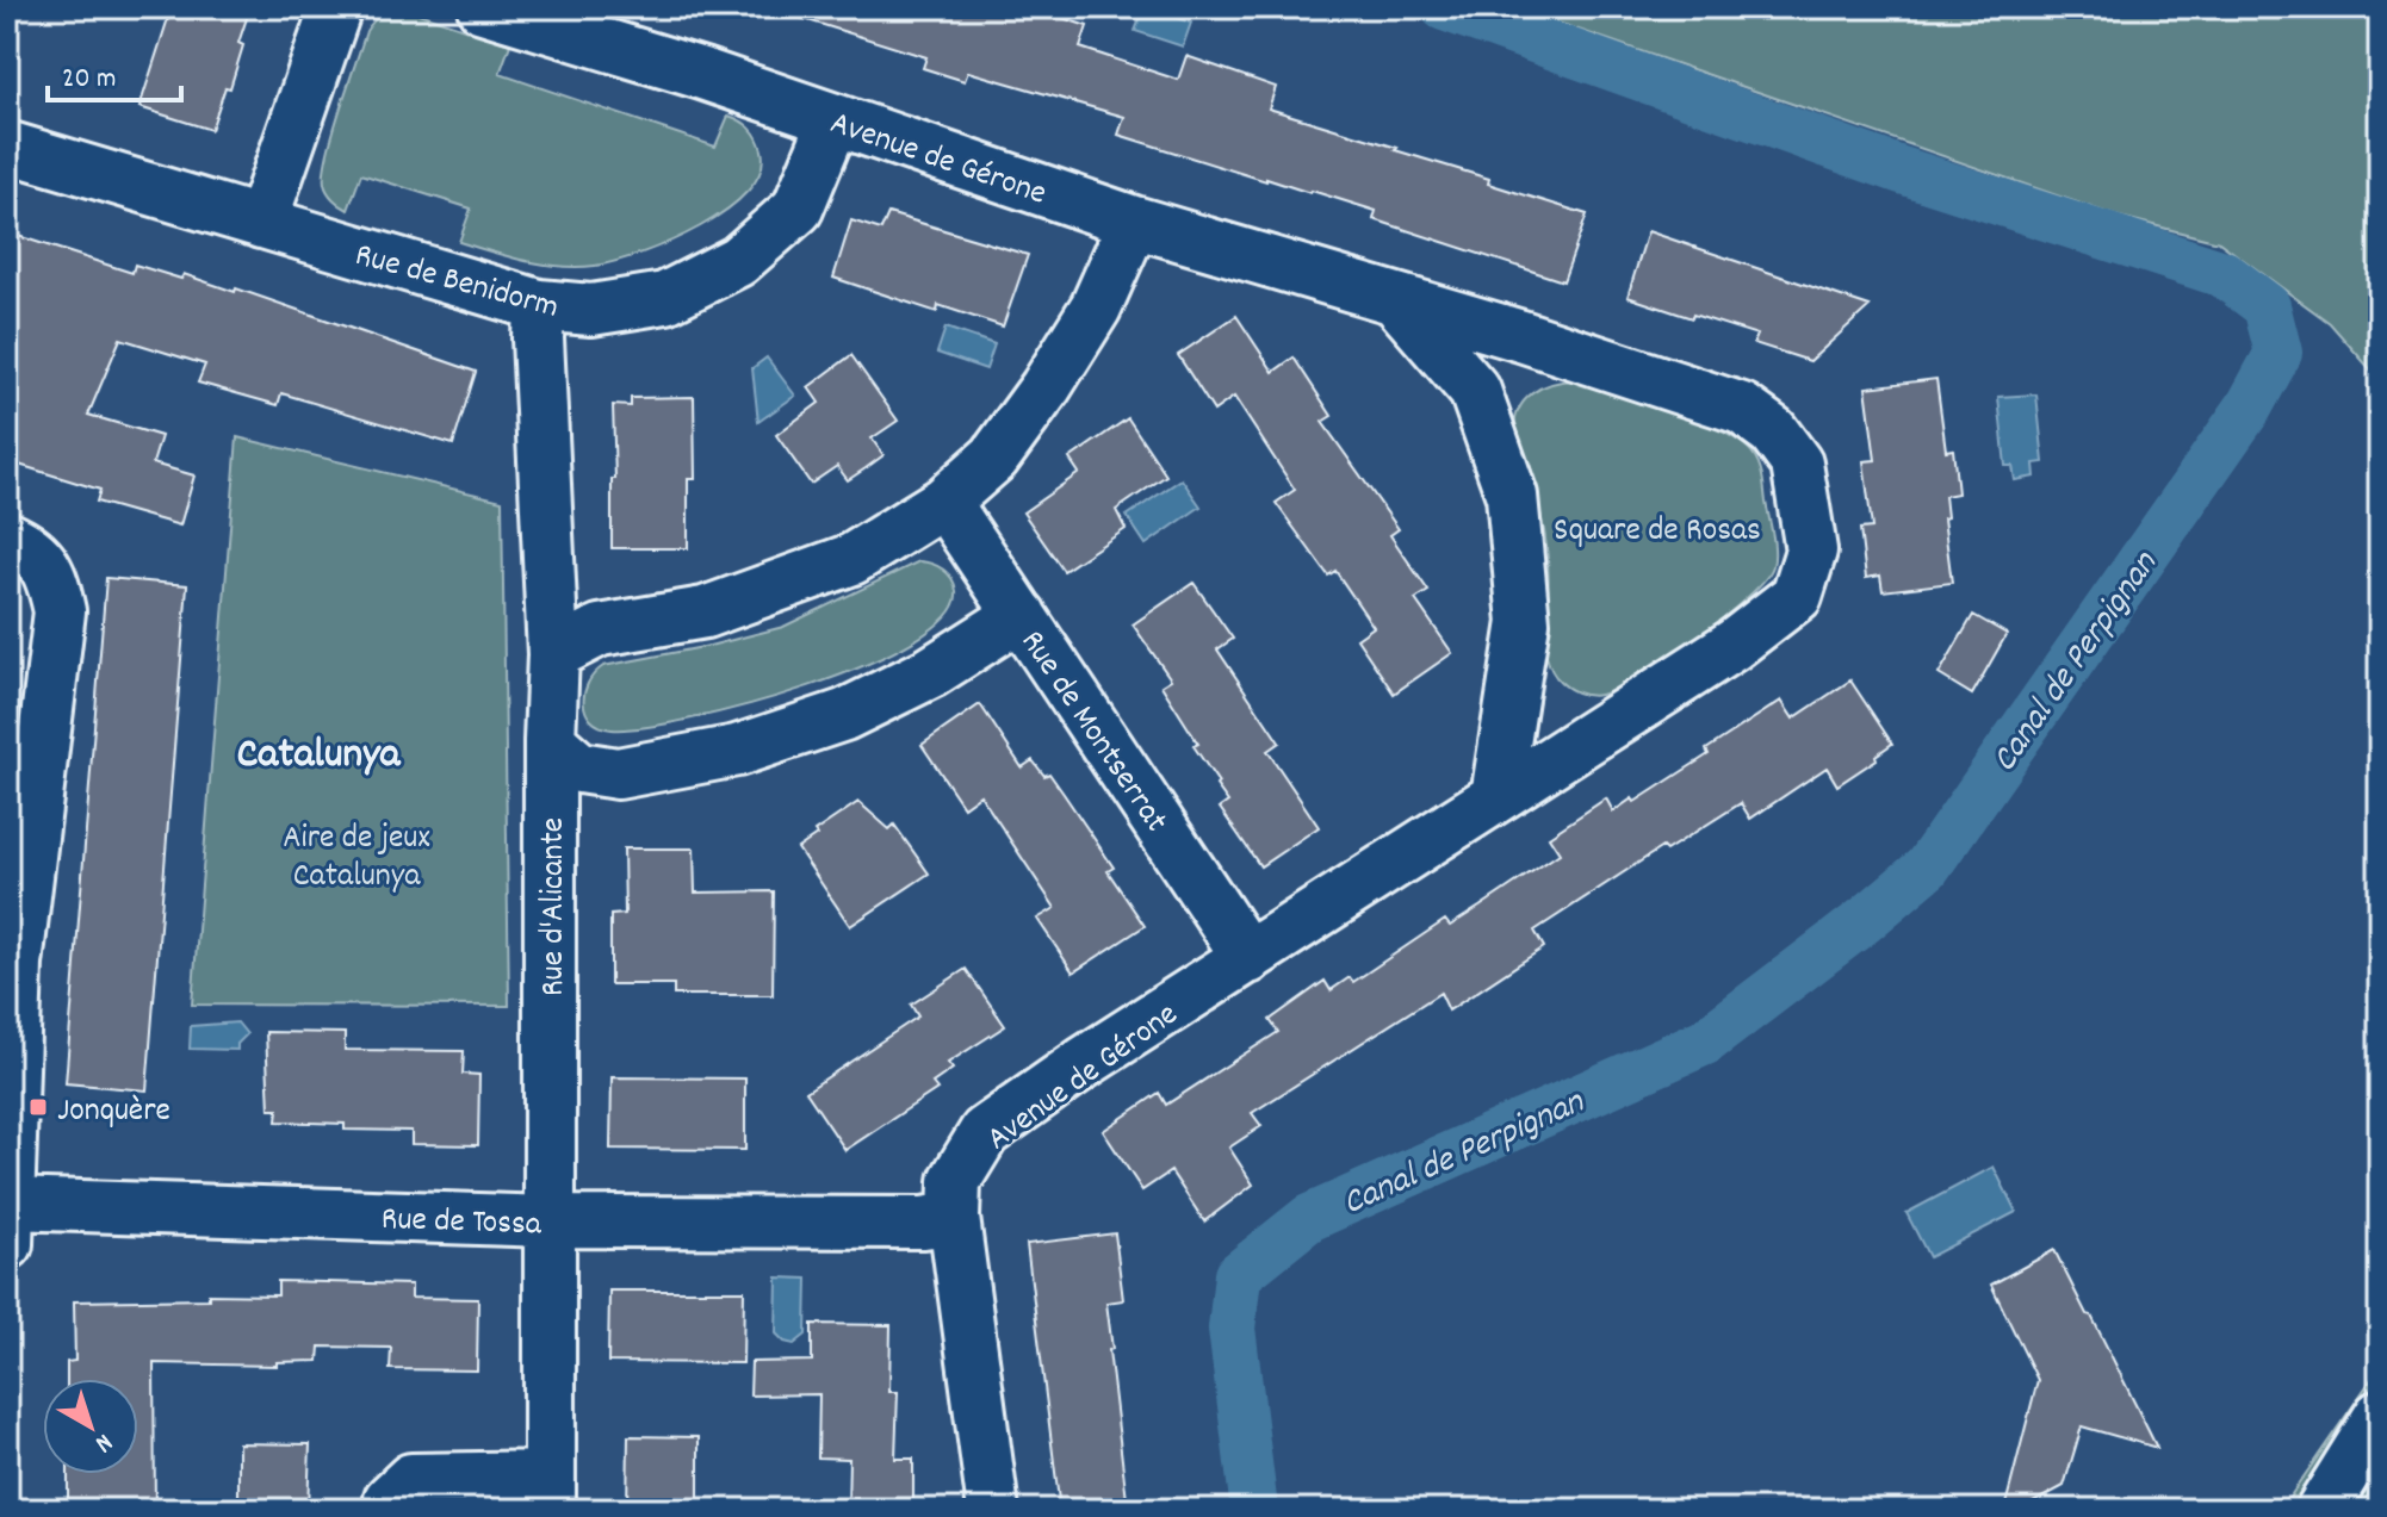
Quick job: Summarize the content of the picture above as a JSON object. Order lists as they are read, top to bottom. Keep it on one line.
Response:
{"streets":{"street":["Avenue de Gérone","Rue de Benidorm","Rue de Montserrat","Rue d'Alicante","Rue de Tossa"]},"crossings":[["Avenue de Gérone","Rue de Benidorm"],["Avenue de Gérone","Rue de Montserrat"],["Avenue de Gérone","Rue de Tossa"],["Rue de Benidorm","Rue d'Alicante"],["Rue d'Alicante","Rue de Tossa"]],"districts":["Catalunya"],"water":["Canal de Perpignan"],"parks":["Square de Rosas","Aire de jeux Catalunya"],"places":{"transit":["Jonquère"]},"scale_bar":"20 m","north":"bottom right"}
